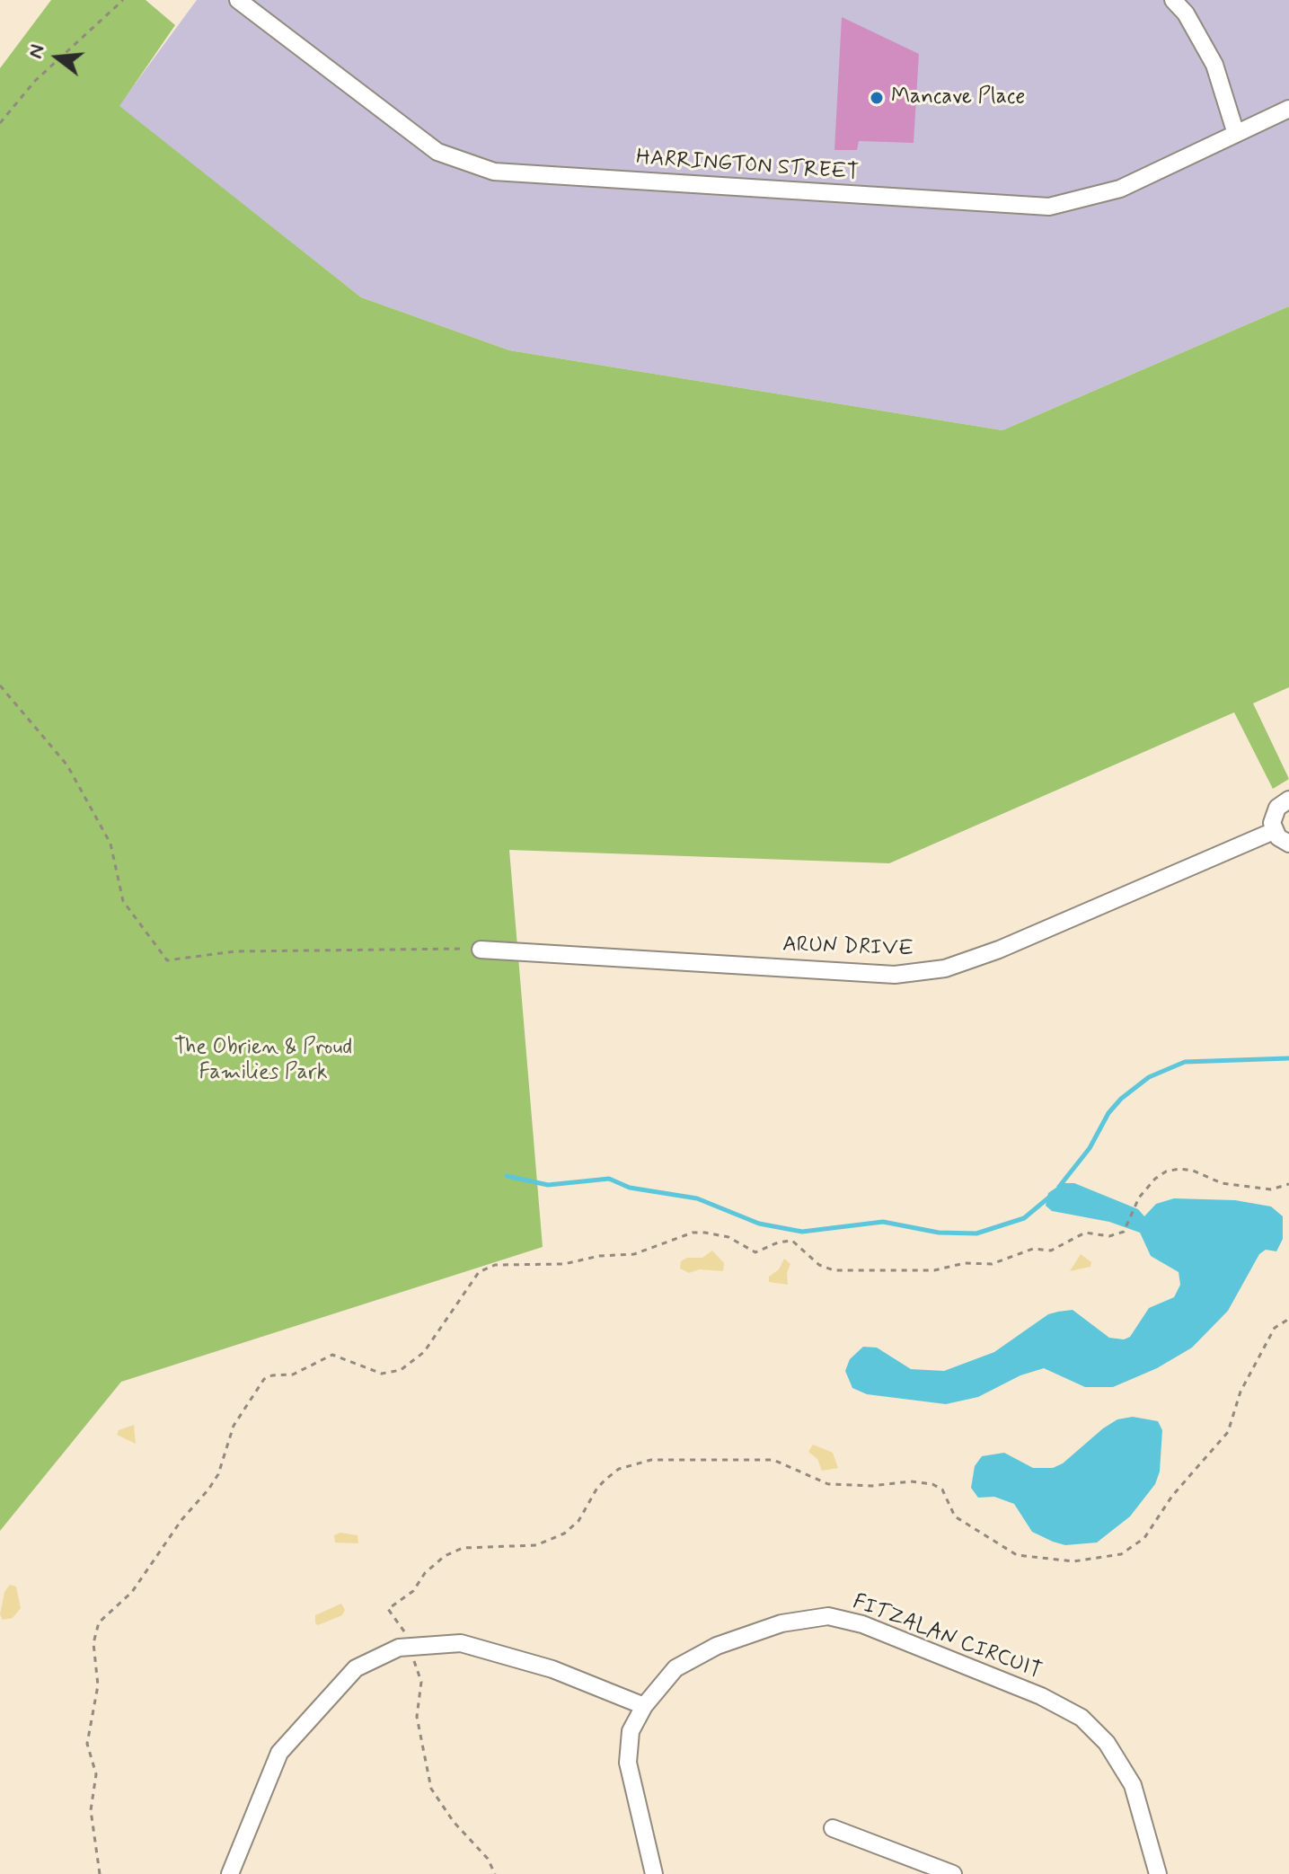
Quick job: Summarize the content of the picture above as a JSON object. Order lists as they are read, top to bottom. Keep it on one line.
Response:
{"streets":{"street":["HARRINGTON STREET","ARUN DRIVE","FITZALAN CIRCUIT"]},"parks":["The Obrien & Proud Families Park"],"places":["Mancave Place"],"north":"left"}
